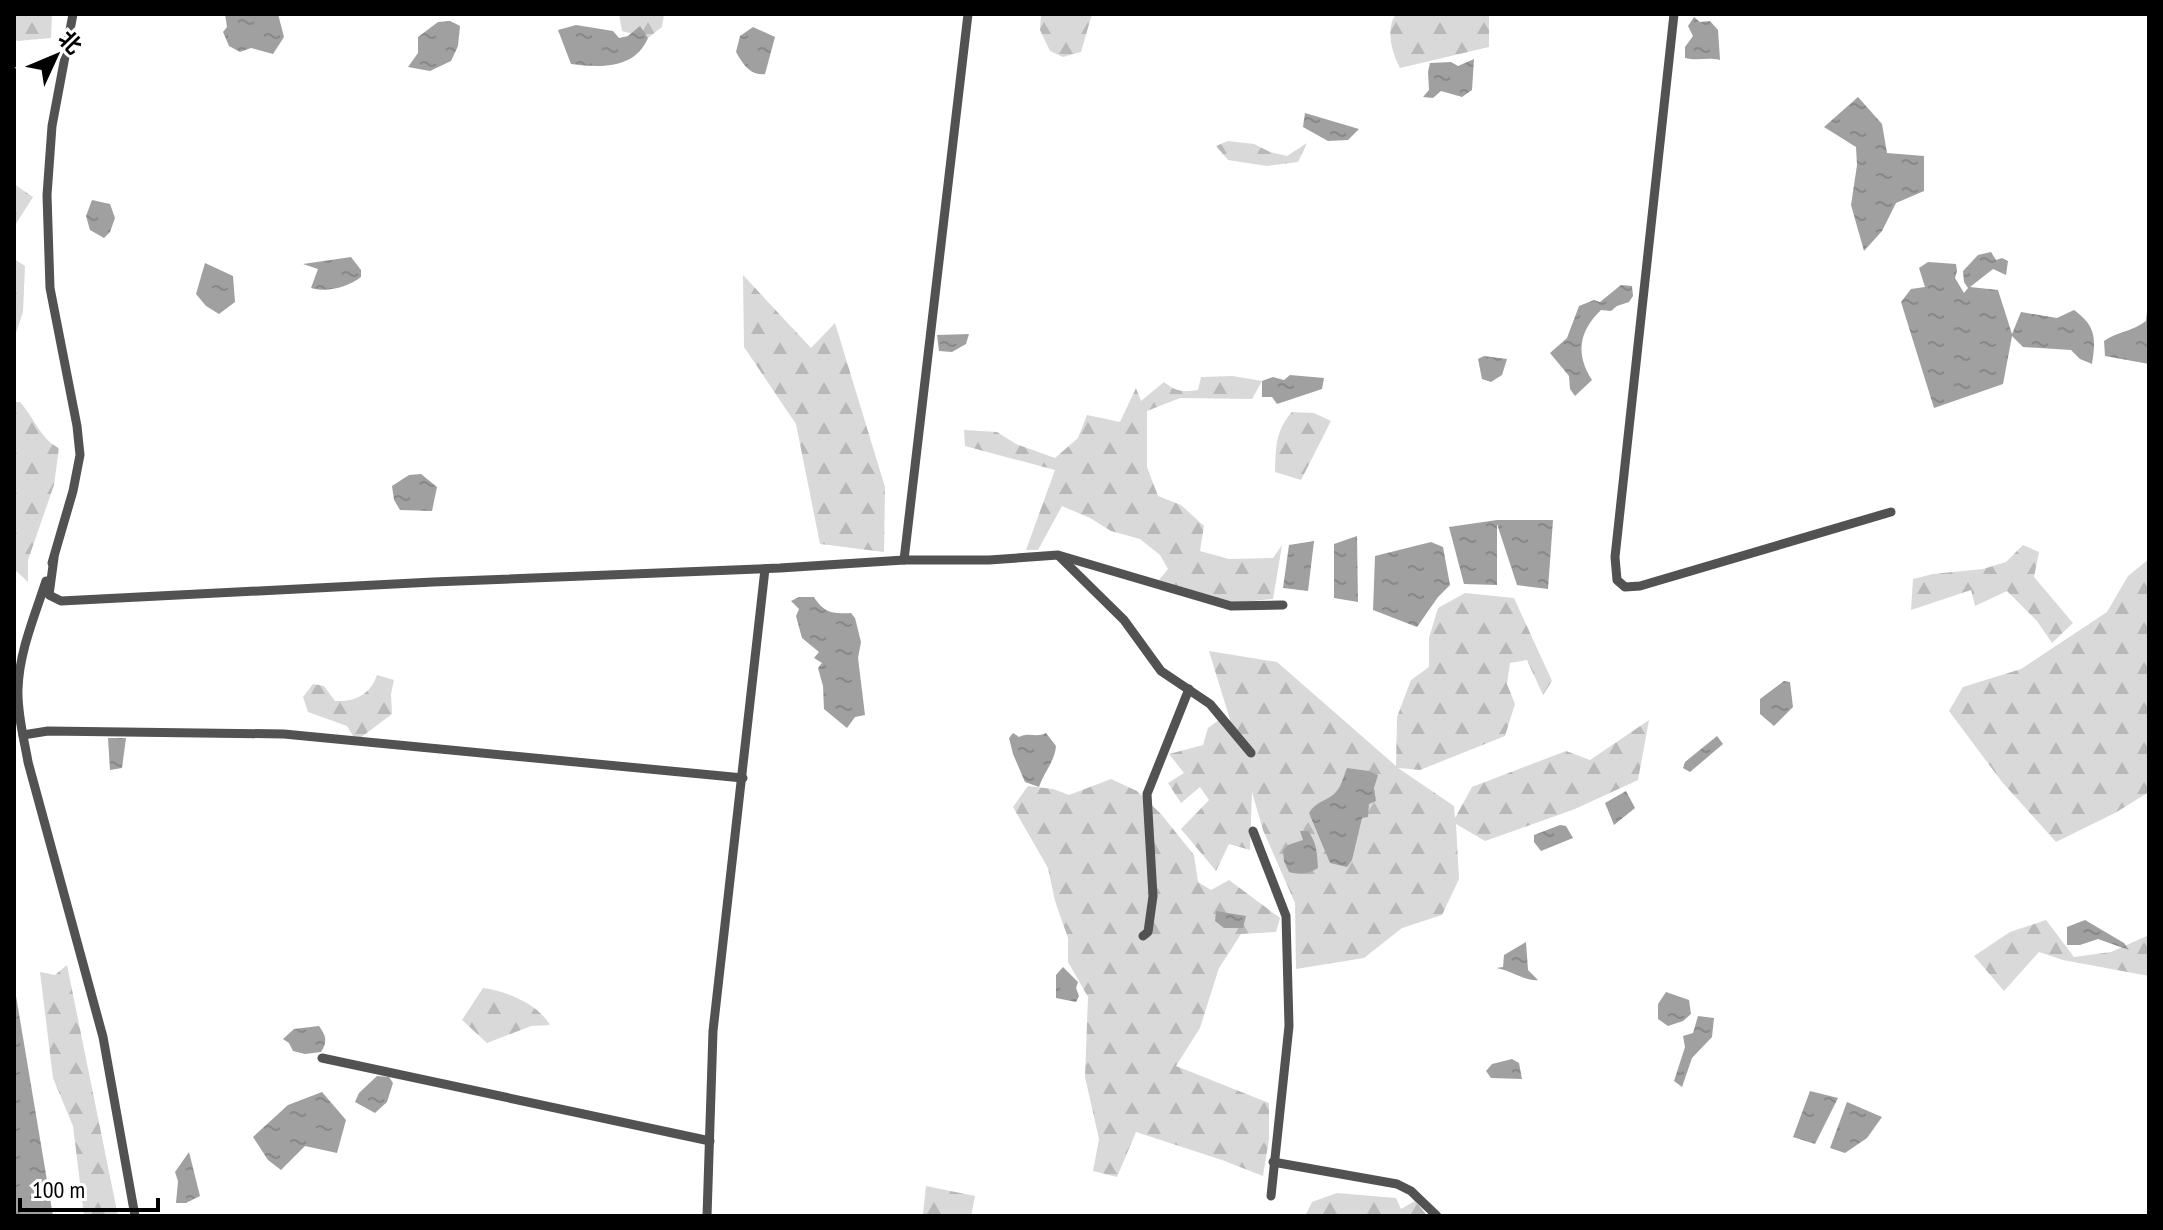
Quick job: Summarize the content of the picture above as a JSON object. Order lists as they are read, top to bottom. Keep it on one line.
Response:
{"scale_bar":"100 m","north":"top right"}
